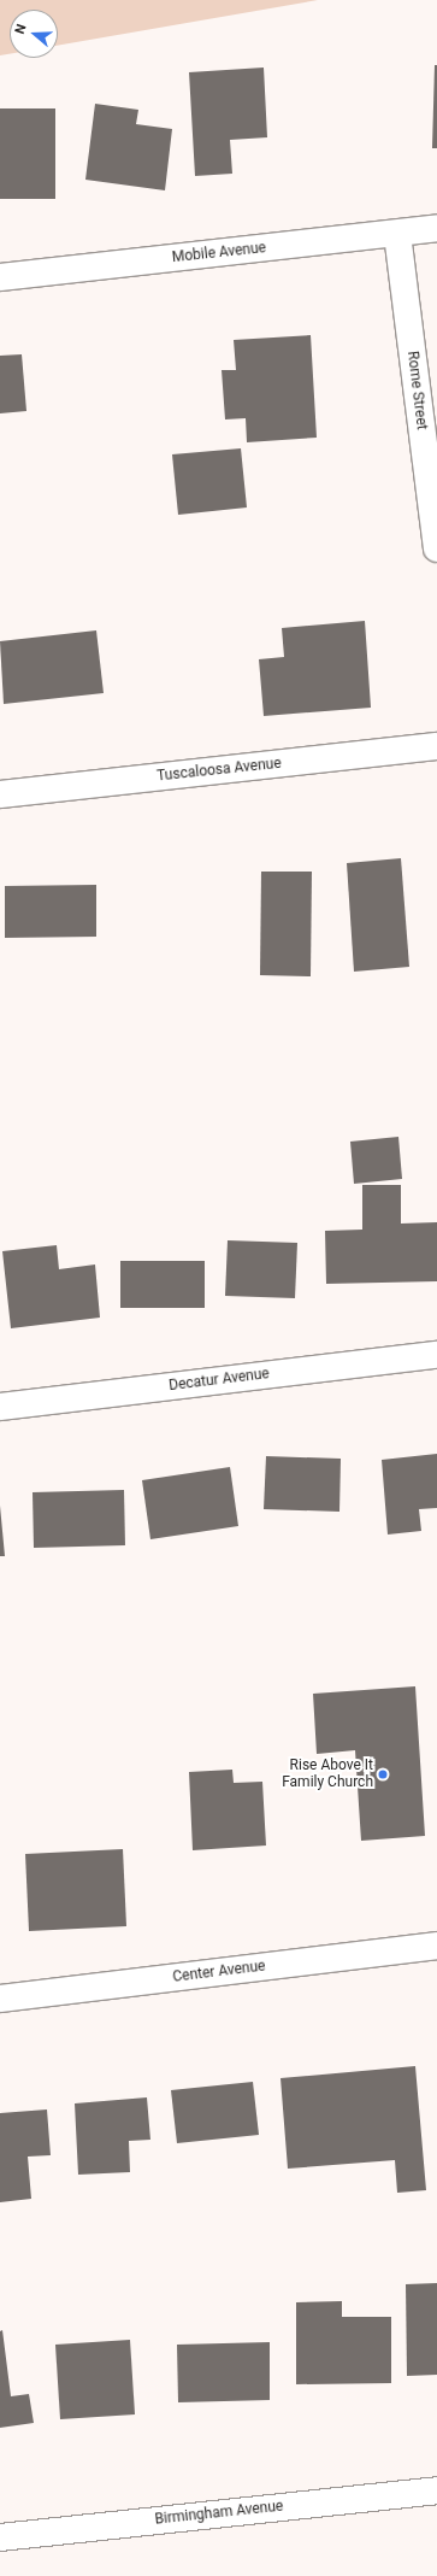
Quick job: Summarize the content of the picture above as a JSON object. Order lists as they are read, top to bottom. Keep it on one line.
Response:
{"streets":{"street":["Mobile Avenue","Rome Street","Tuscaloosa Avenue","Decatur Avenue","Center Avenue","Birmingham Avenue"]},"crossings":[["Mobile Avenue","Rome Street"]],"places":["Rise Above It Family Church"],"north":"left"}
